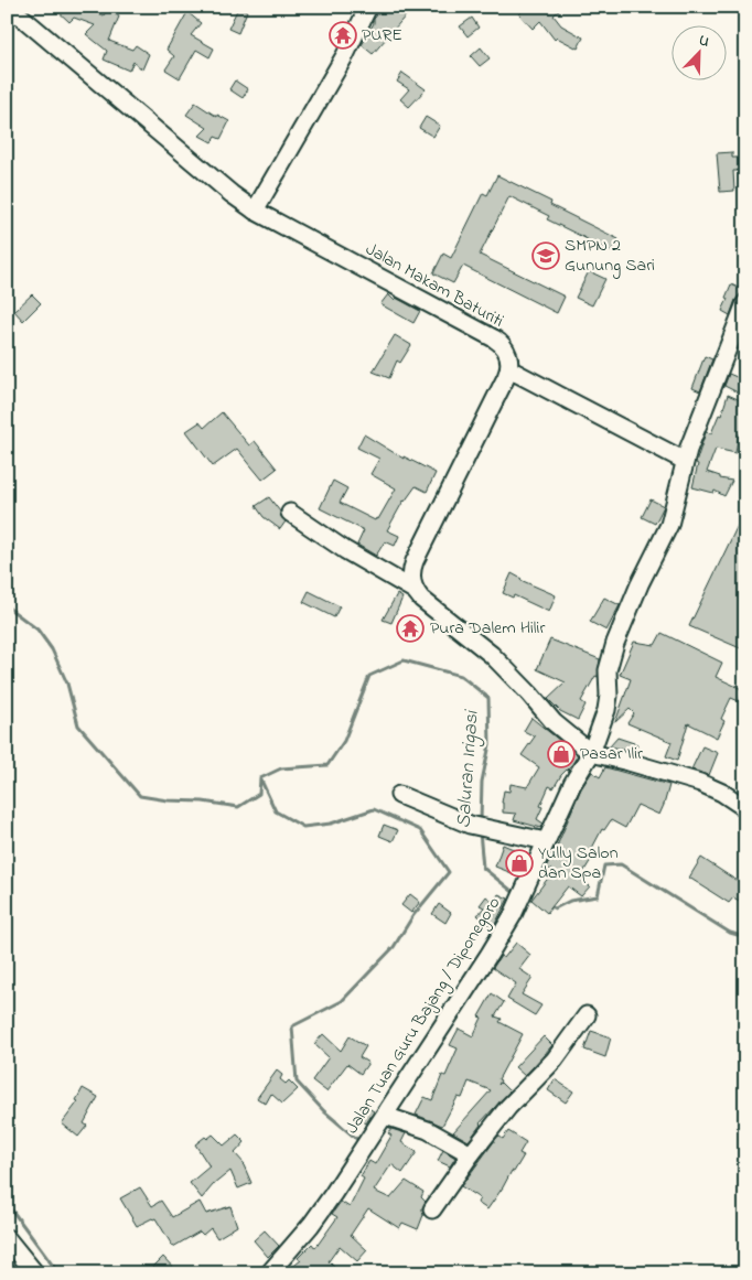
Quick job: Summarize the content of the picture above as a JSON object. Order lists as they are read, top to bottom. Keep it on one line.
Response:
{"streets":{"street":["Jalan Makam Baturiti","Jalan Tuan Guru Bajang / Diponegoro"]},"water":["Saluran Irigasi"],"places":{"temple":["PURE","Pura Dalem Hilir"],"school or university":["SMPN 2 Gunung Sari"],"shop":["Pasar Ilir","Yully Salon dan Spa"]},"north":"top right"}
